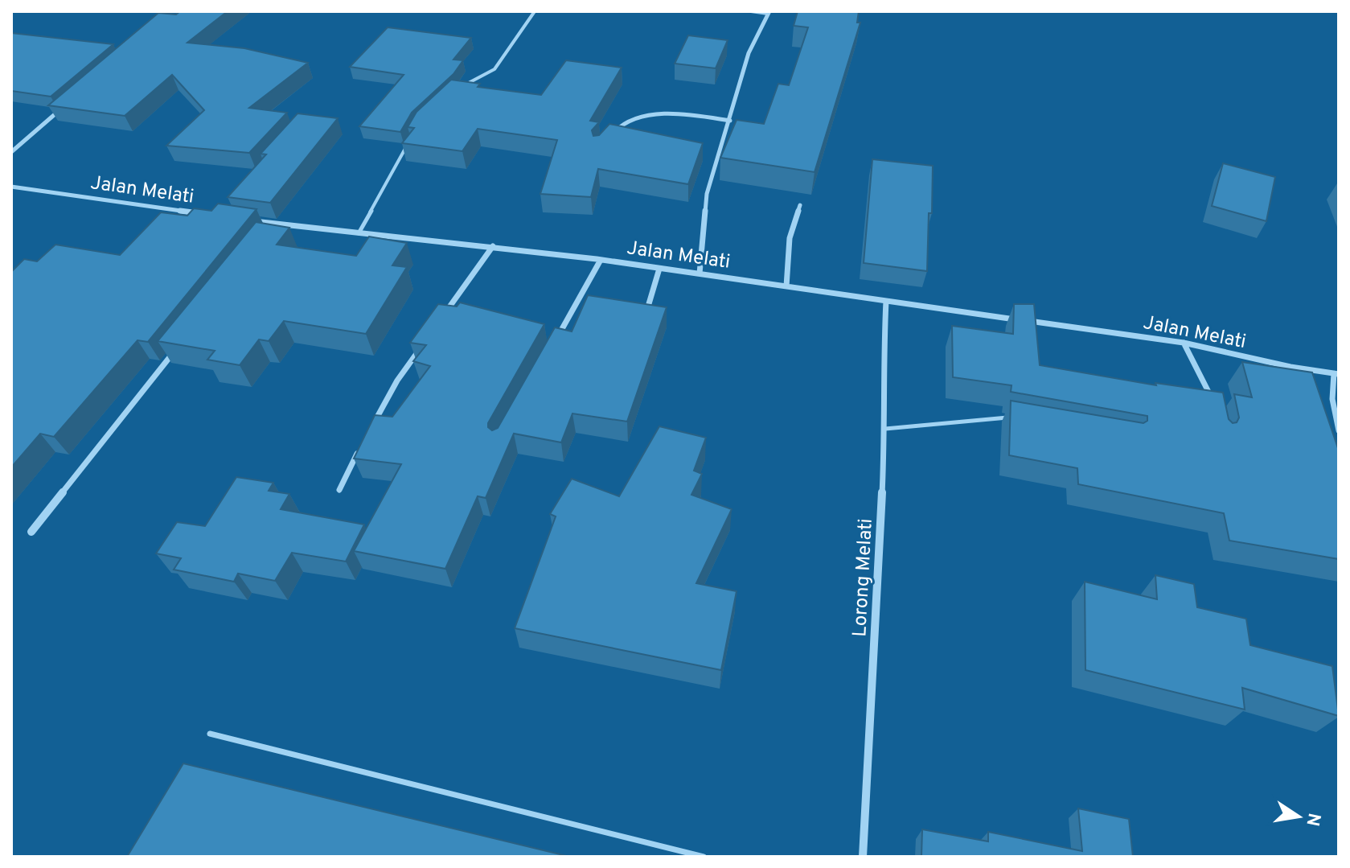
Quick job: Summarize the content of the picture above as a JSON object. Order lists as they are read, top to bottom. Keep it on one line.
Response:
{"streets":{"street":["Jalan Melati","Lorong Melati"]},"crossings":[["Jalan Melati","Lorong Melati"]],"north":"right"}
